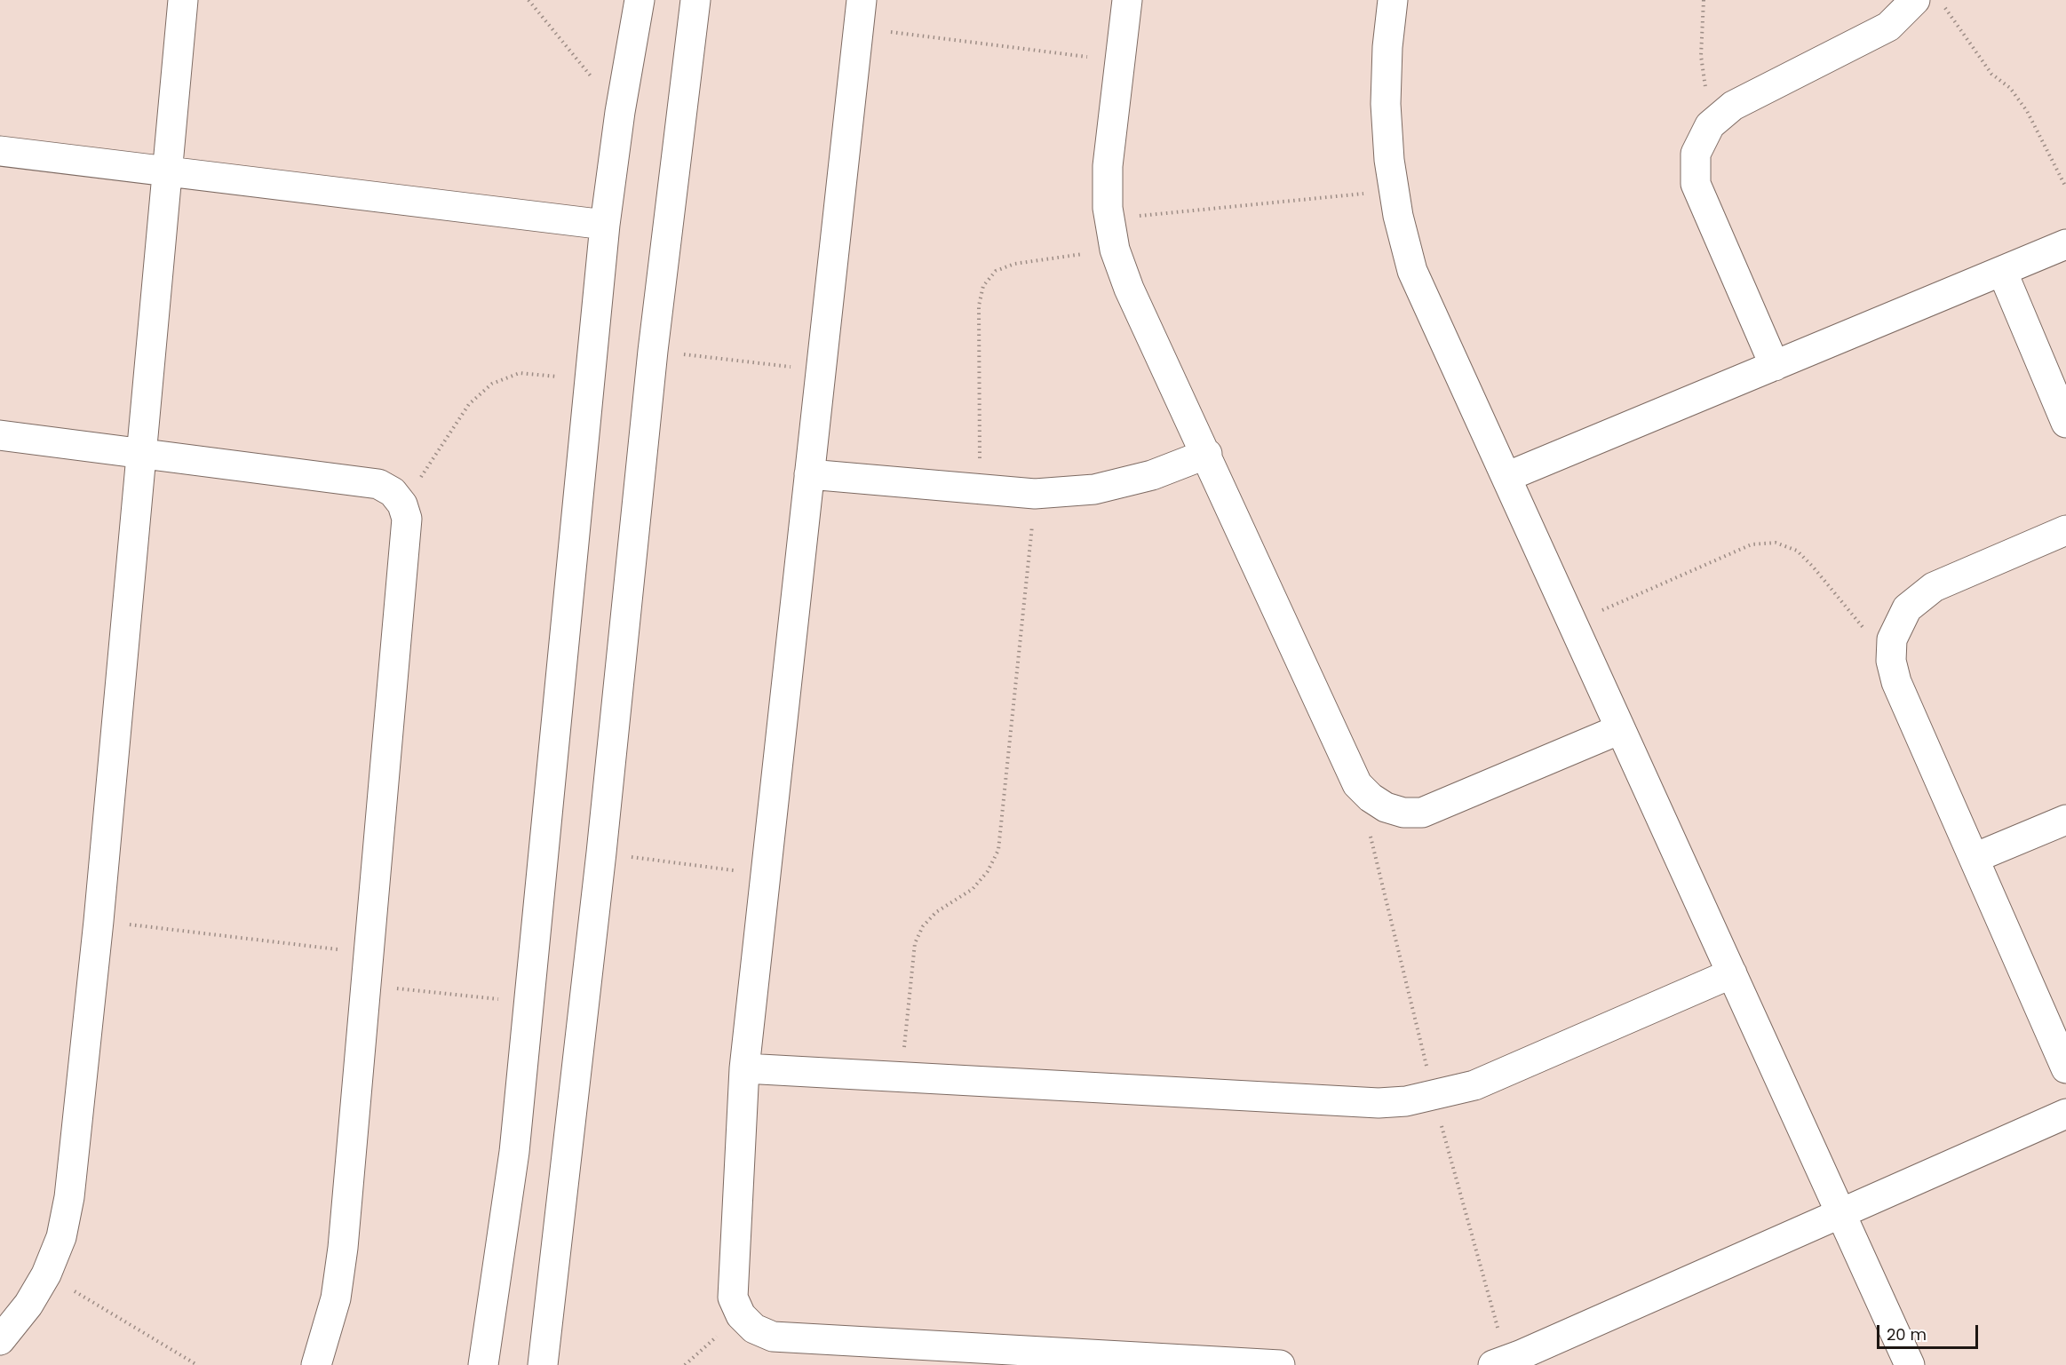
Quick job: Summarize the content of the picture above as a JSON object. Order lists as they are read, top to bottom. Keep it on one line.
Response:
{"scale_bar":"20 m"}
